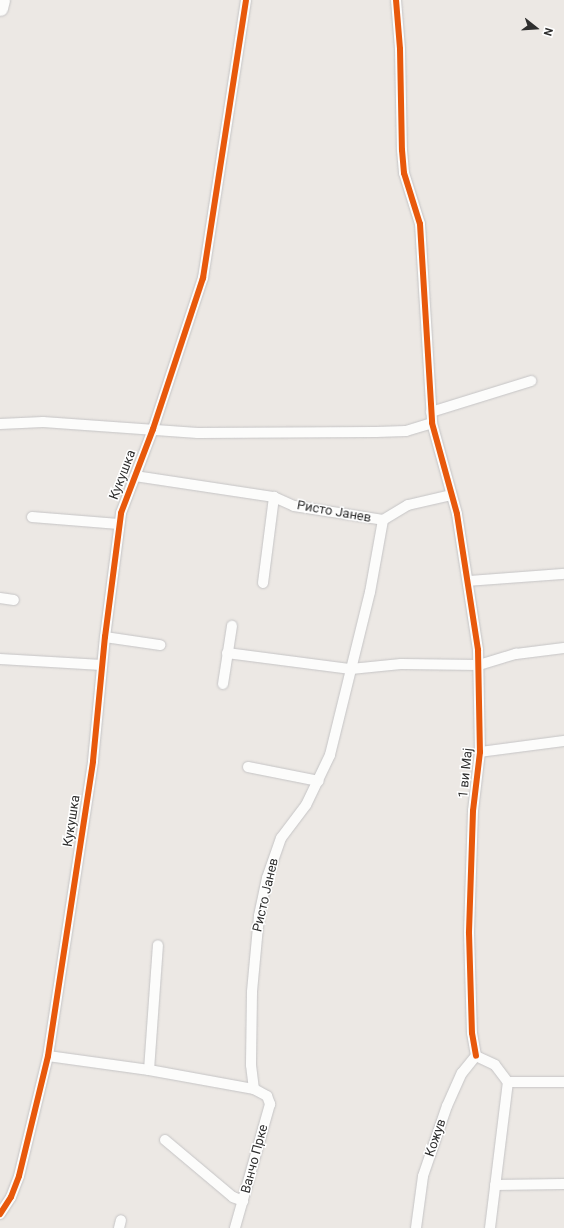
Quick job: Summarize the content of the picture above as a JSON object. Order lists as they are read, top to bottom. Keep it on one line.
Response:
{"streets":{"street":["Кукушка","Ристо Јанев","1 ви Мај","Кожув","Ванчо Прке"]},"crossings":[["Кукушка","Ристо Јанев"],["Ристо Јанев","Ванчо Прке"],["1 ви Мај","Кожув"]],"north":"right"}
